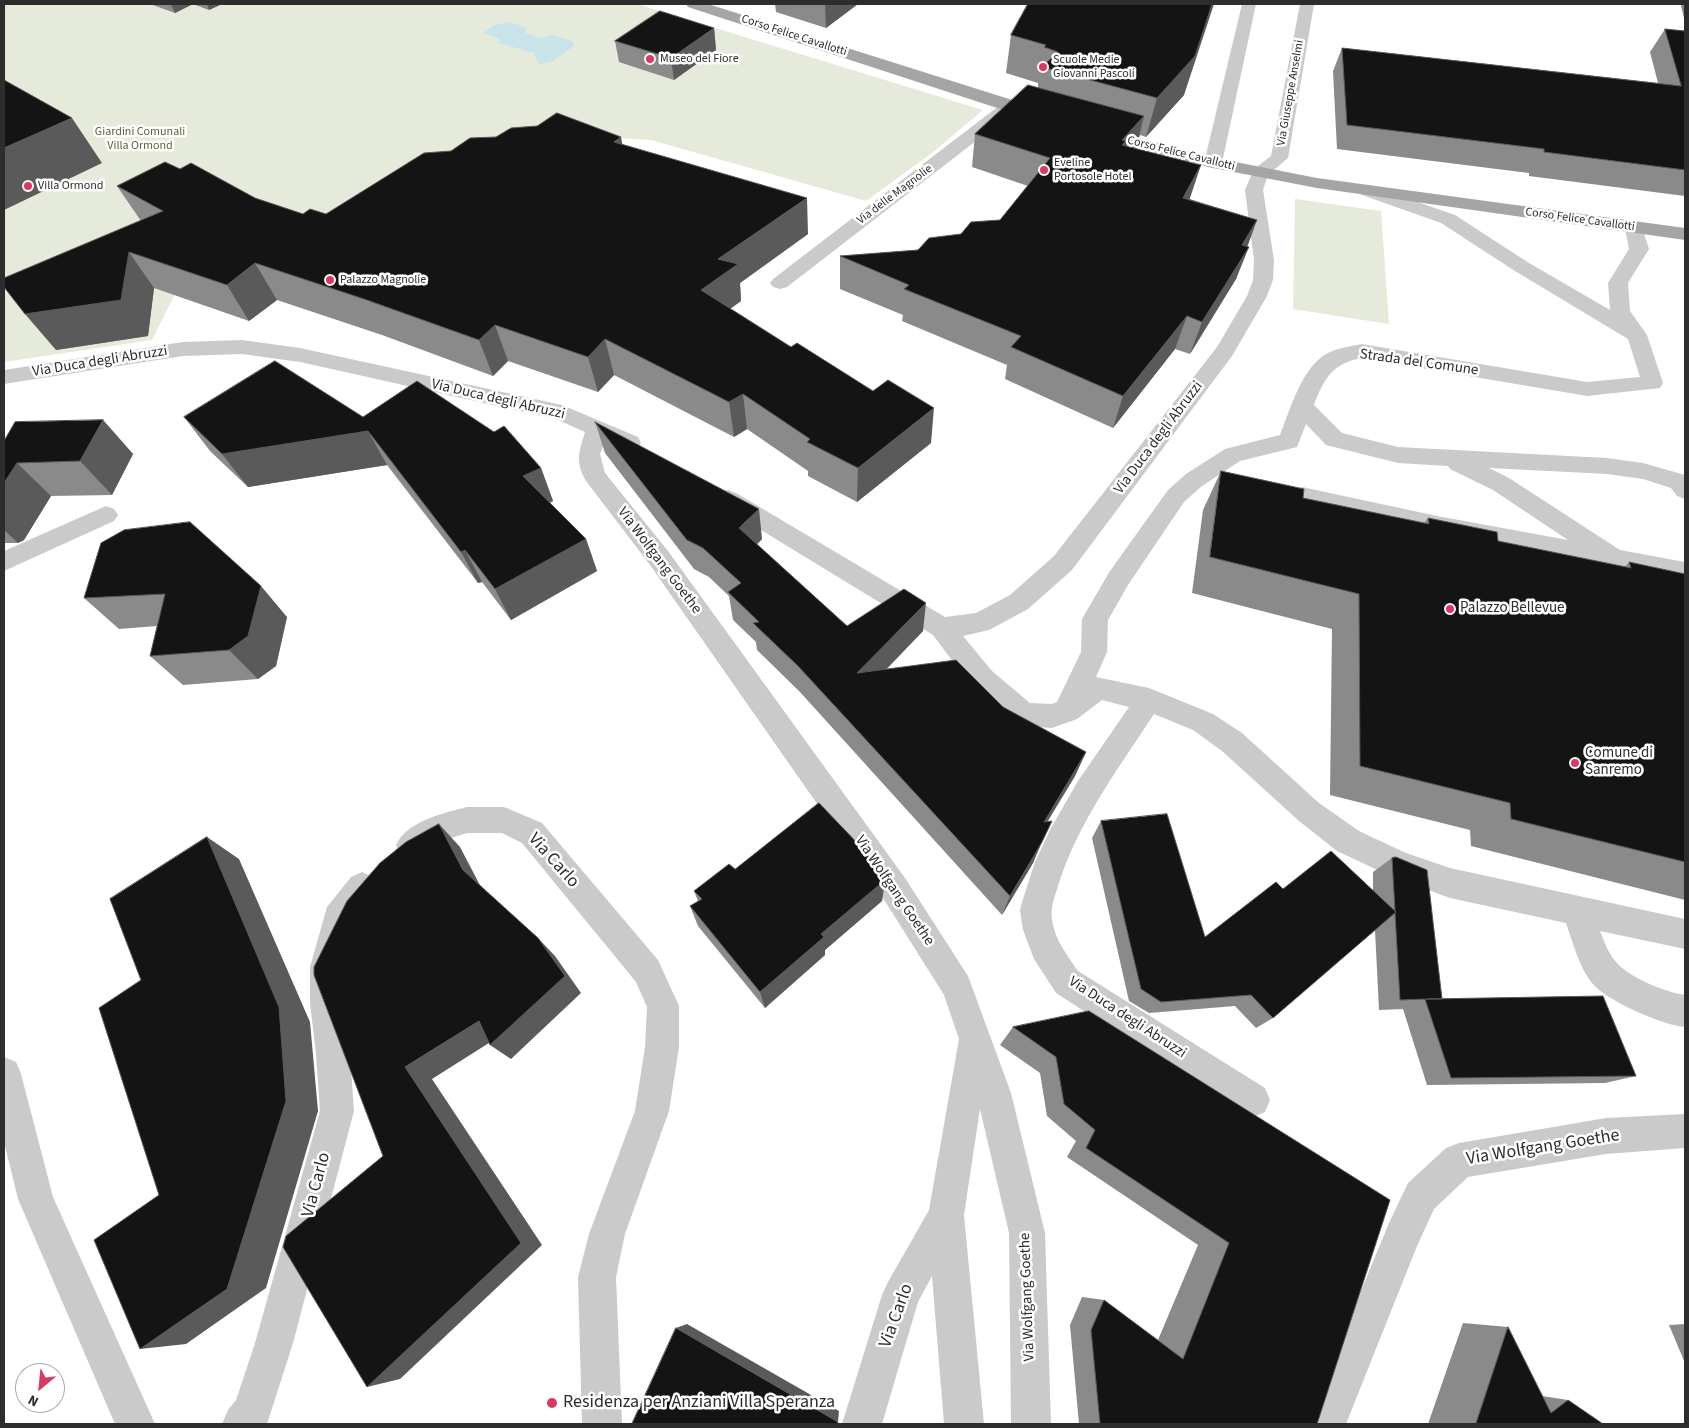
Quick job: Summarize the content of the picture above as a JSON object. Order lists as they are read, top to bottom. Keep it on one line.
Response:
{"streets":{"main road":["Corso Felice Cavallotti"],"street":["Via Giuseppe Anselmi","Via delle Magnolie","Via Duca degli Abruzzi","Strada del Comune","Via Wolfgang Goethe","Via Carlo"]},"crossings":[["Corso Felice Cavallotti","Via Giuseppe Anselmi"],["Corso Felice Cavallotti","Via delle Magnolie"],["Corso Felice Cavallotti","Via Duca degli Abruzzi"],["Corso Felice Cavallotti","Strada del Comune"],["Via Giuseppe Anselmi","Via Duca degli Abruzzi"],["Via Duca degli Abruzzi","Via Wolfgang Goethe"],["Via Wolfgang Goethe","Via Carlo"]],"parks":["Giardini Comunali Villa Ormond"],"places":["Museo del Fiore","Scuole Medie Giovanni Pascoli","Eveline Portosole Hotel","Villa Ormond","Palazzo Magnolie","Palazzo Bellevue","Comune di Sanremo","Residenza per Anziani Villa Speranza"],"north":"bottom left"}
